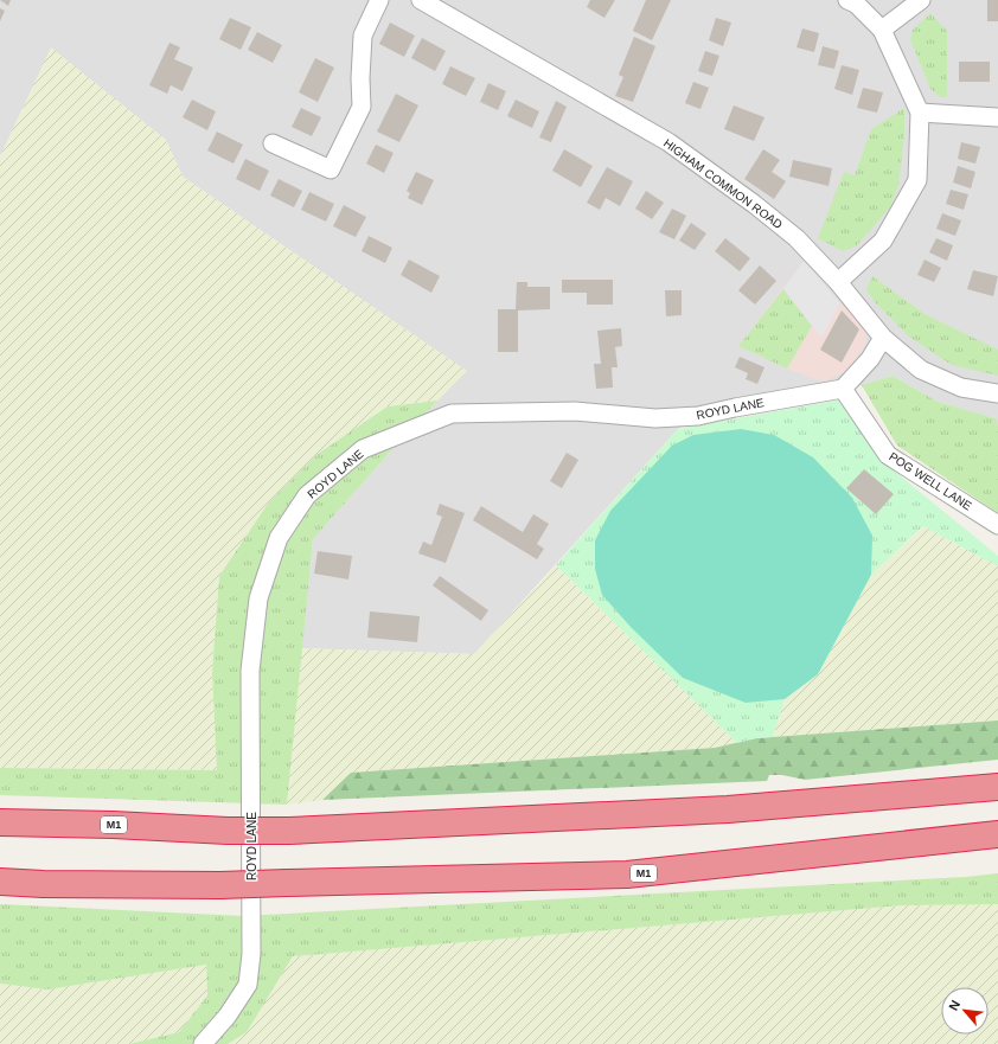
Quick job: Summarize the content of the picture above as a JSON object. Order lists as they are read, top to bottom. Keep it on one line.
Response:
{"streets":{"highway":["M1"],"street":["HIGHAM COMMON ROAD","ROYD LANE","POG WELL LANE"]},"crossings":[["ROYD LANE","POG WELL LANE"]],"north":"top left"}
